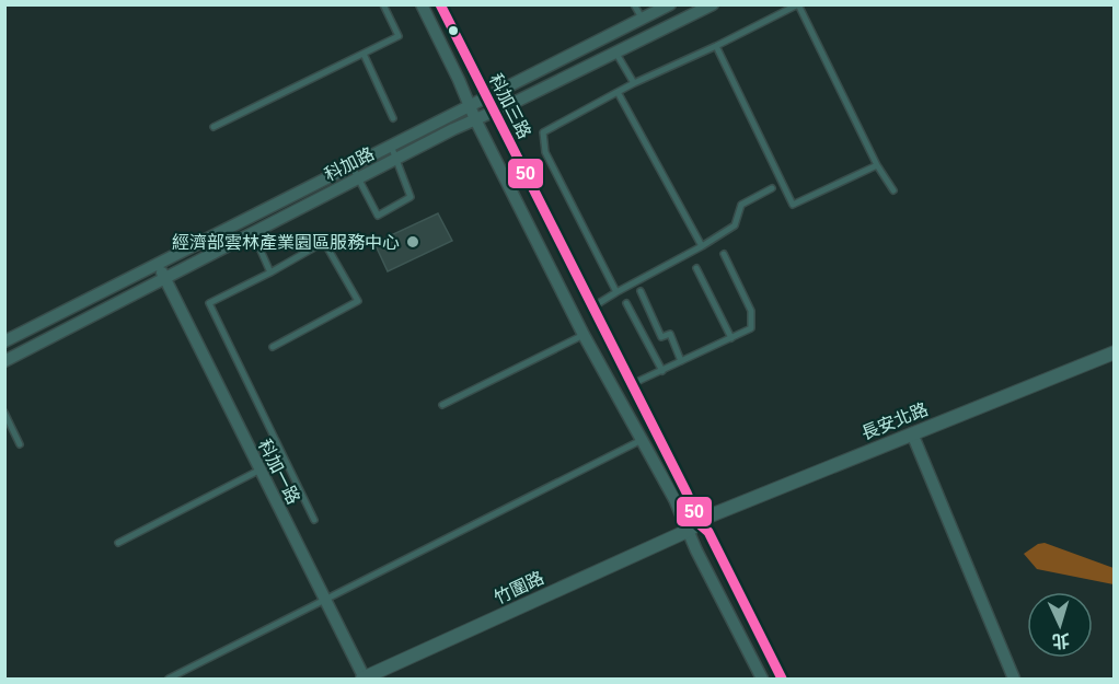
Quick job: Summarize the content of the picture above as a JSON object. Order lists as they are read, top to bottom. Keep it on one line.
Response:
{"streets":{"street":["科加三路","科加路","長安北路","科加一路","竹圍路"]},"crossings":[["科加三路","科加路"],["科加三路","長安北路"],["科加三路","竹圍路"],["科加路","科加一路"],["長安北路","竹圍路"],["科加一路","竹圍路"]],"places":["經濟部雲林產業園區服務中心"],"lines":["transit line 50"],"north":"bottom"}
